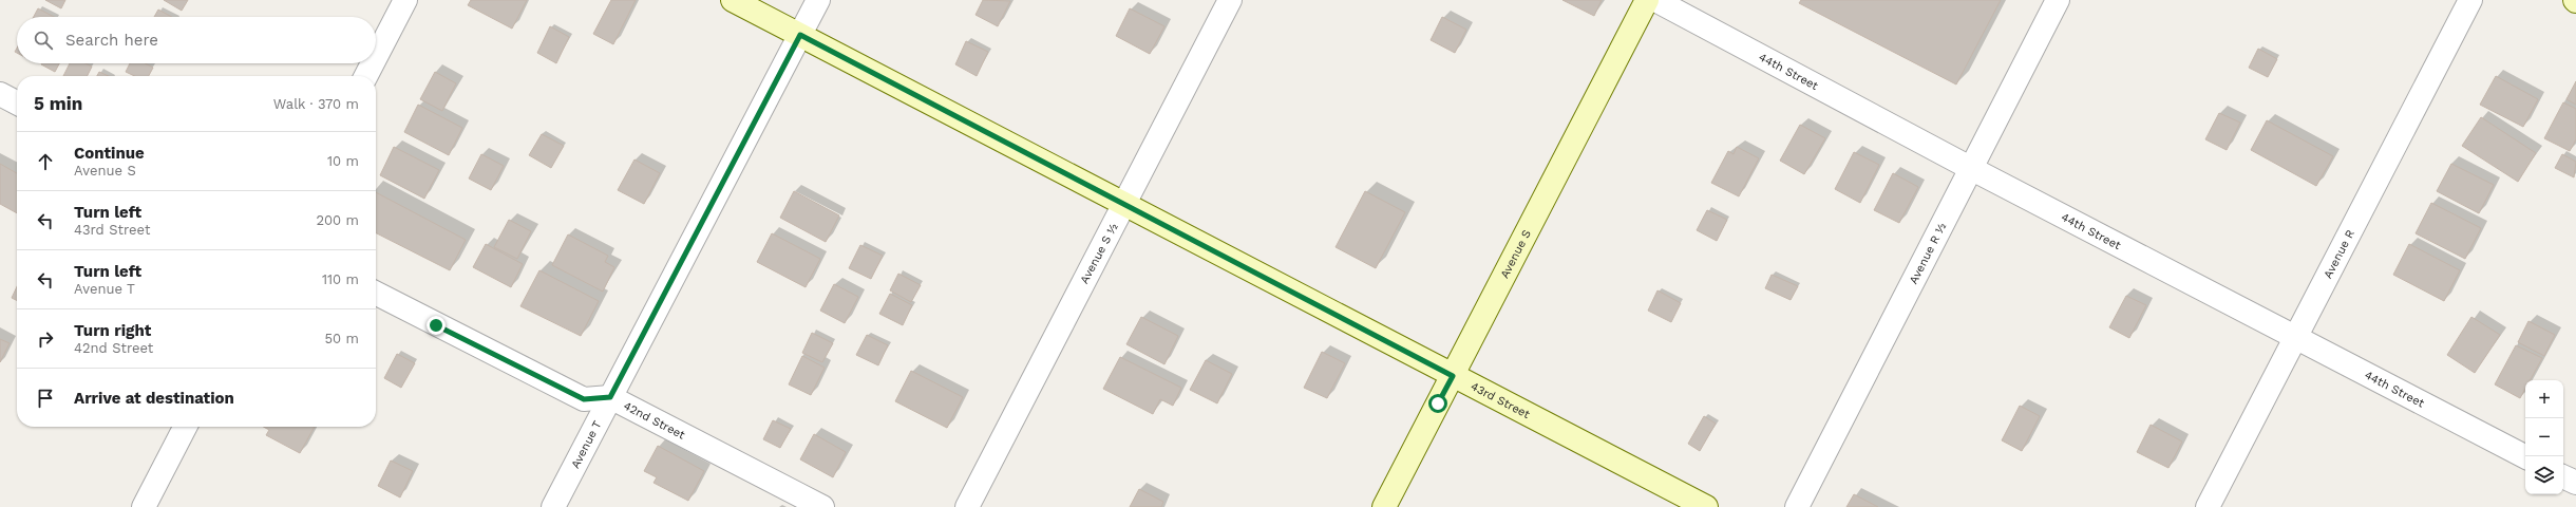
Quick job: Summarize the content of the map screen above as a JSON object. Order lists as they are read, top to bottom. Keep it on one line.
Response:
{"streets":{"street":["44th Street","Avenue S ½","Avenue S","Avenue R ½","Avenue R","43rd Street","42nd Street","Avenue T"]},"crossings":[["44th Street","Avenue R ½"],["44th Street","Avenue R"],["Avenue S ½","43rd Street"],["Avenue S","43rd Street"],["43rd Street","Avenue T"],["42nd Street","Avenue T"]],"page":{"search":"Search here","heading":["5 min","Walk · 370 m"],"list":[["Continue","Avenue S","10 m"],["Turn left","43rd Street","200 m"],["Turn left","Avenue T","110 m"],["Turn right","42nd Street","50 m"],"Arrive at destination"],"map_buttons":["+","−"]}}
